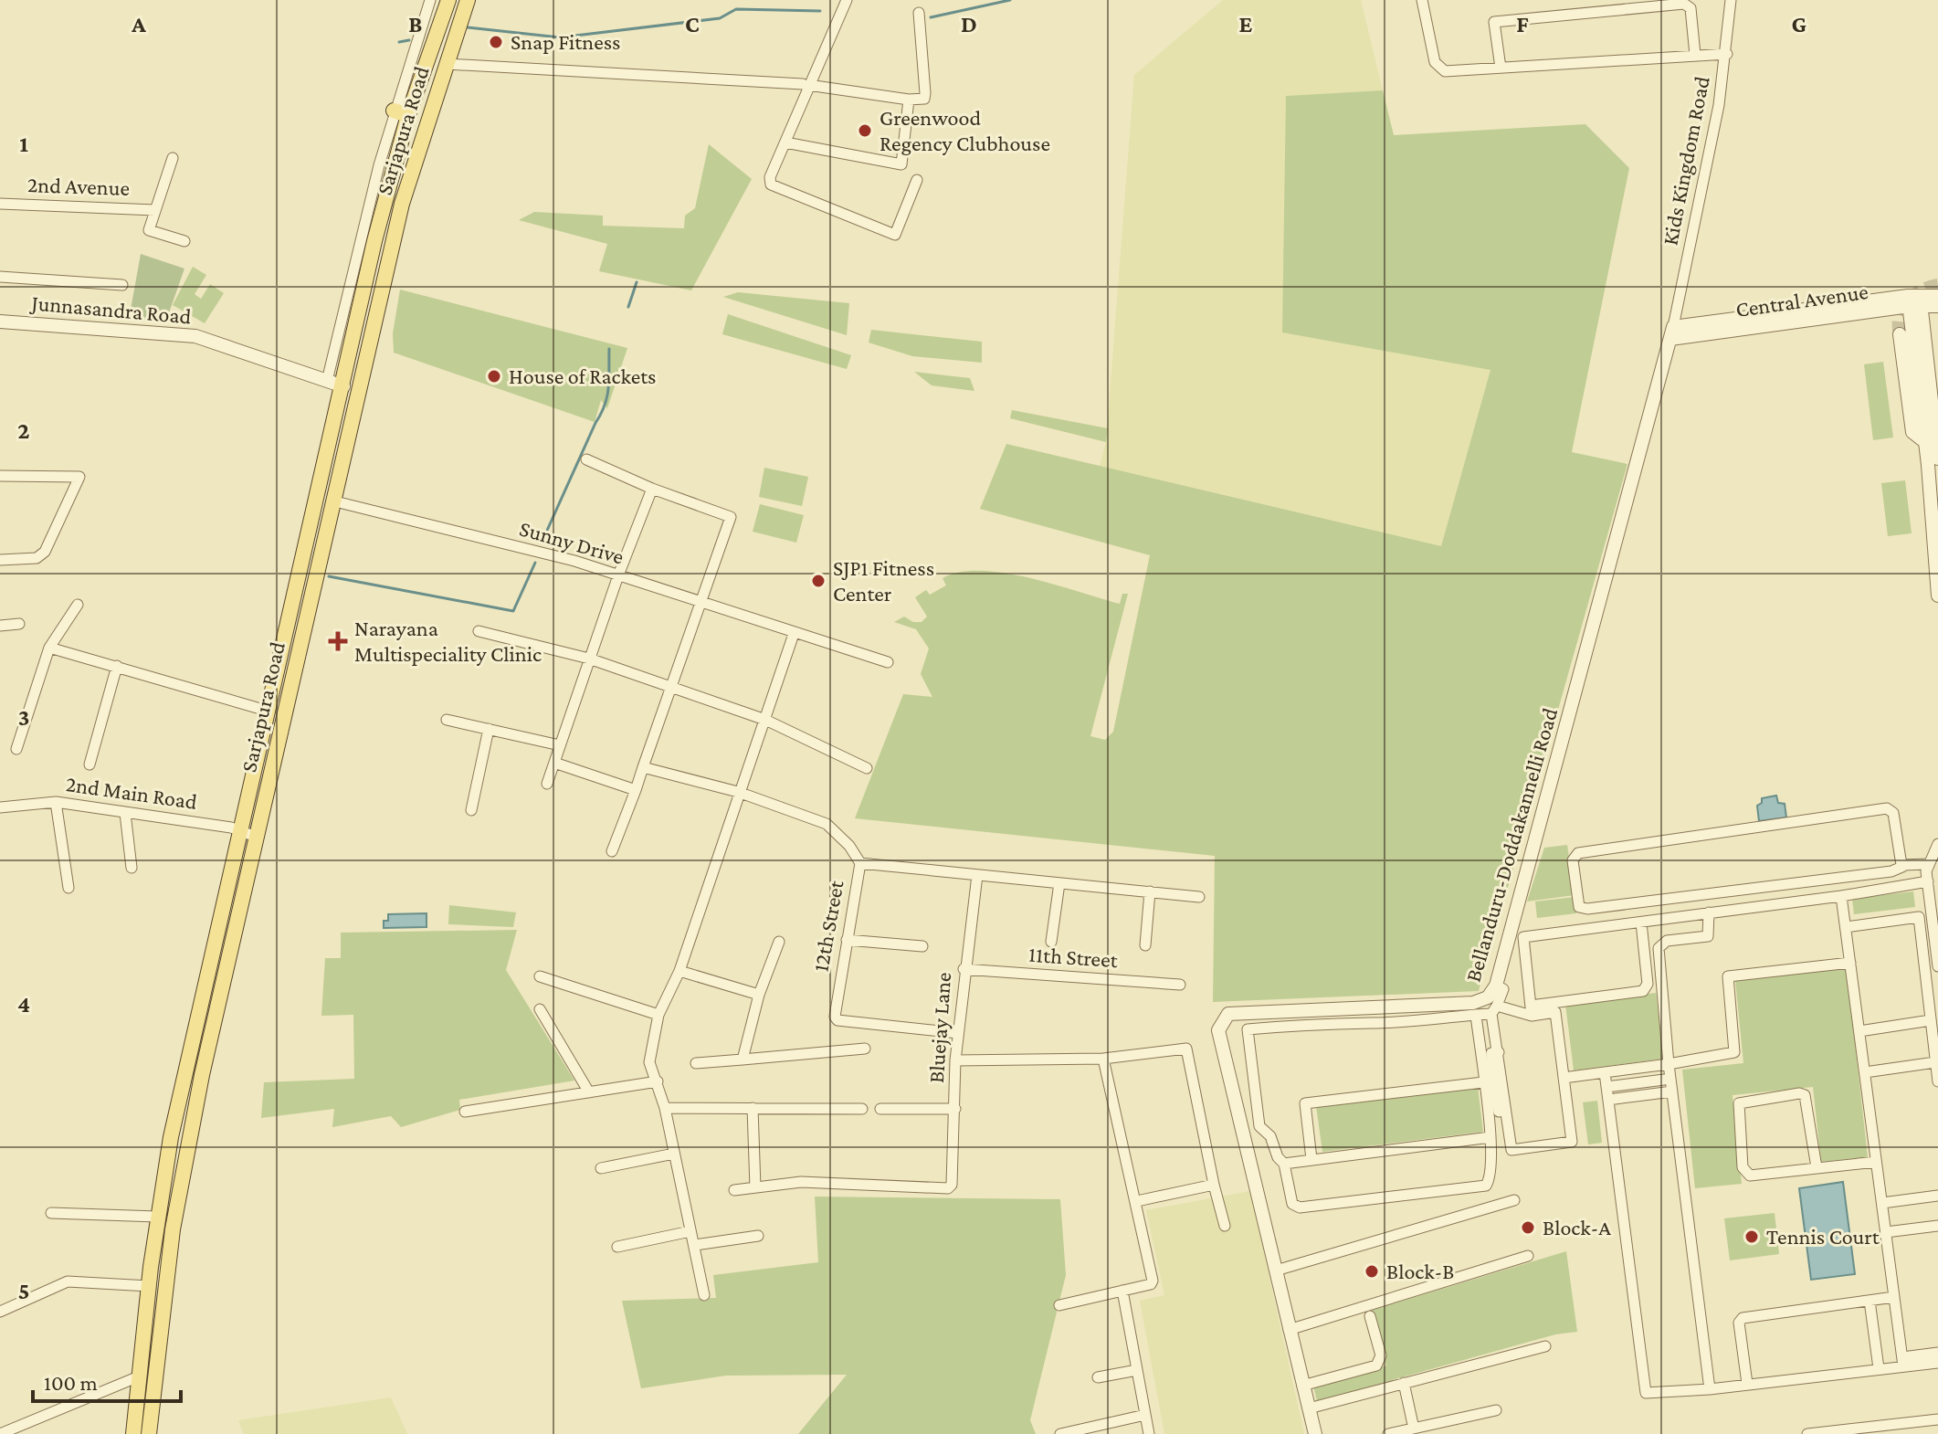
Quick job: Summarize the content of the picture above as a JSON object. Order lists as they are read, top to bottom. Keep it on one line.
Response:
{"streets":{"main road":["Sarjapura Road"],"street":["Kids Kingdom Road","2nd Avenue","Central Avenue","Junnasandra Road","Sunny Drive","2nd Main Road","Bellanduru-Doddakannelli Road","12th Street","11th Street","Bluejay Lane"]},"crossings":[["Sarjapura Road","Junnasandra Road"],["Sarjapura Road","Sunny Drive"],["Sarjapura Road","2nd Main Road"],["Kids Kingdom Road","Central Avenue"],["Kids Kingdom Road","Bellanduru-Doddakannelli Road"],["Central Avenue","Bellanduru-Doddakannelli Road"],["12th Street","Bluejay Lane"],["11th Street","Bluejay Lane"]],"places":{"other":["Snap Fitness","Greenwood Regency Clubhouse","House of Rackets","SJP1 Fitness Center","Block-A","Tennis Court","Block-B"],"health":["Narayana Multispeciality Clinic"]},"scale_bar":"100 m","grid":{"columns":["A","B","C","D","E","F","G"],"rows":["1","2","3","4","5"]}}
